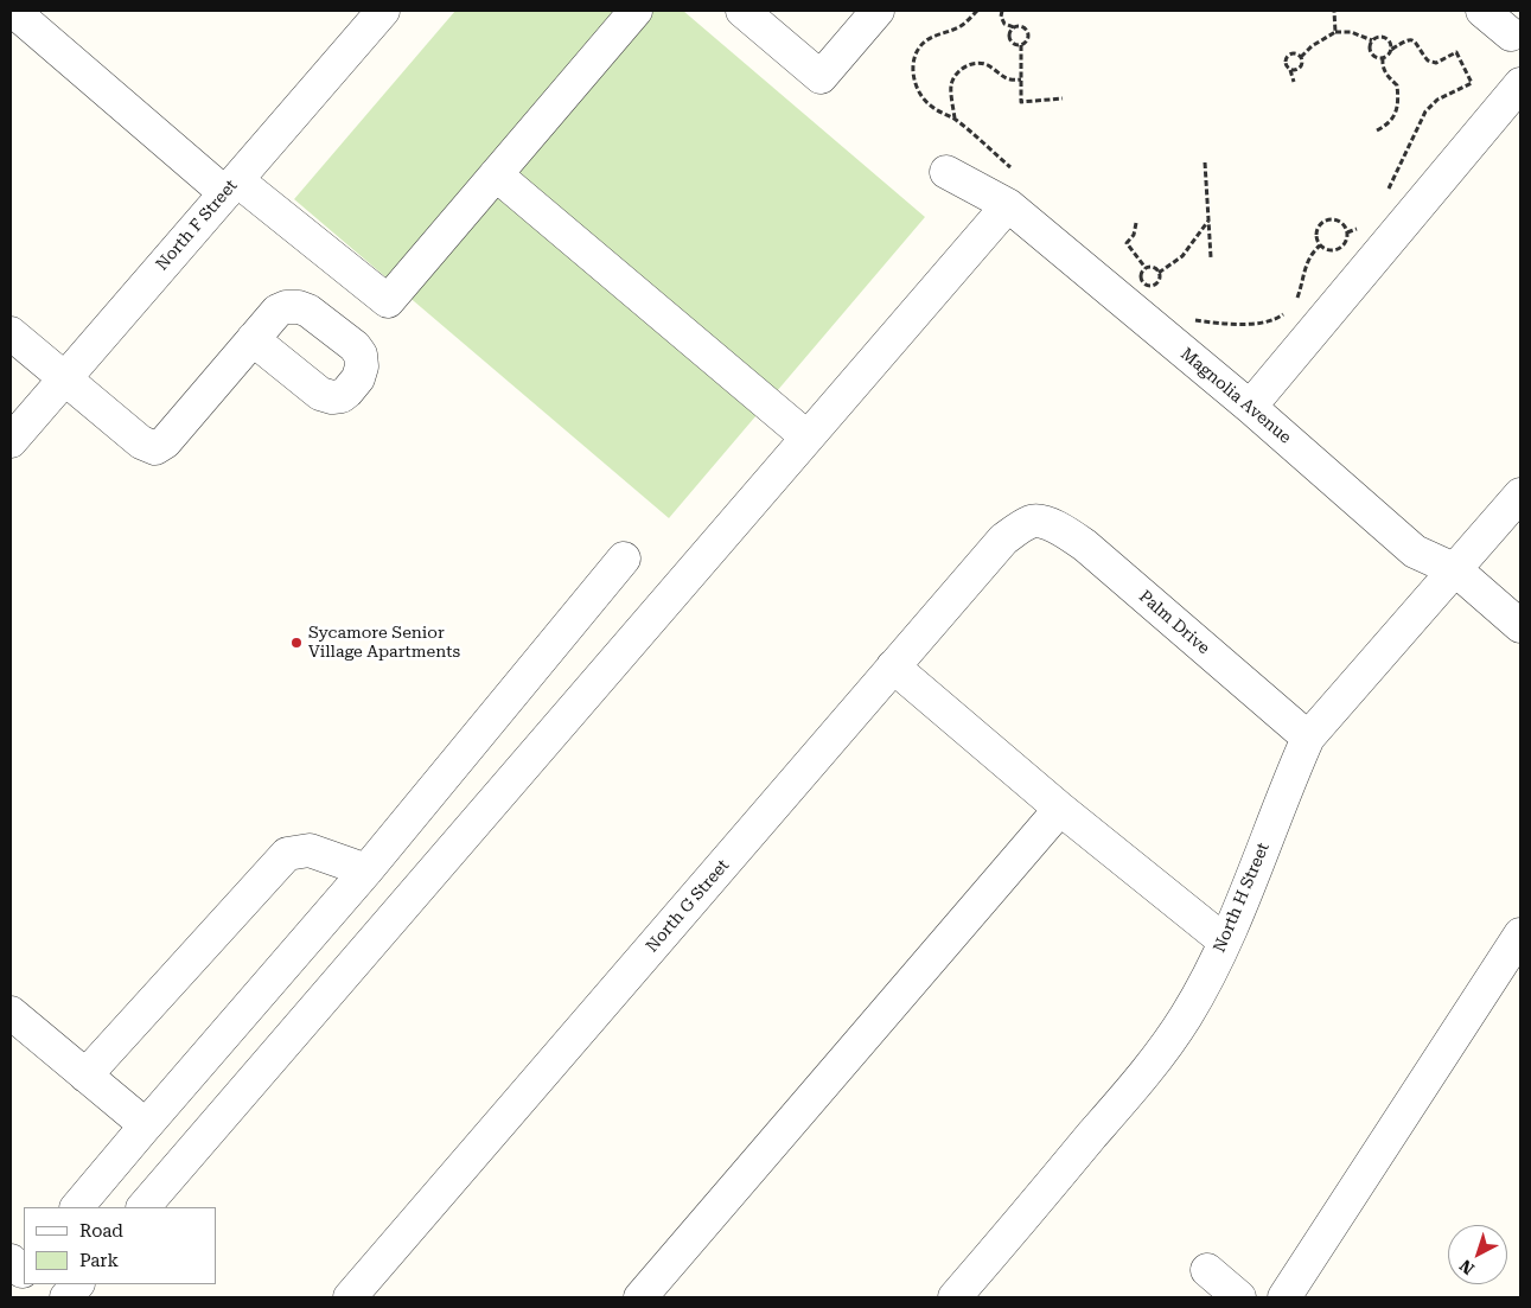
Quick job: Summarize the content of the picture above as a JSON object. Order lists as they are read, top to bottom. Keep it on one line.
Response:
{"streets":{"street":["North F Street","Magnolia Avenue","Palm Drive","North H Street","North G Street"]},"crossings":[["Magnolia Avenue","North H Street"],["Palm Drive","North H Street"],["Palm Drive","North G Street"]],"places":["Sycamore Senior Village Apartments"],"legend":["Road","Park"],"north":"bottom left"}
